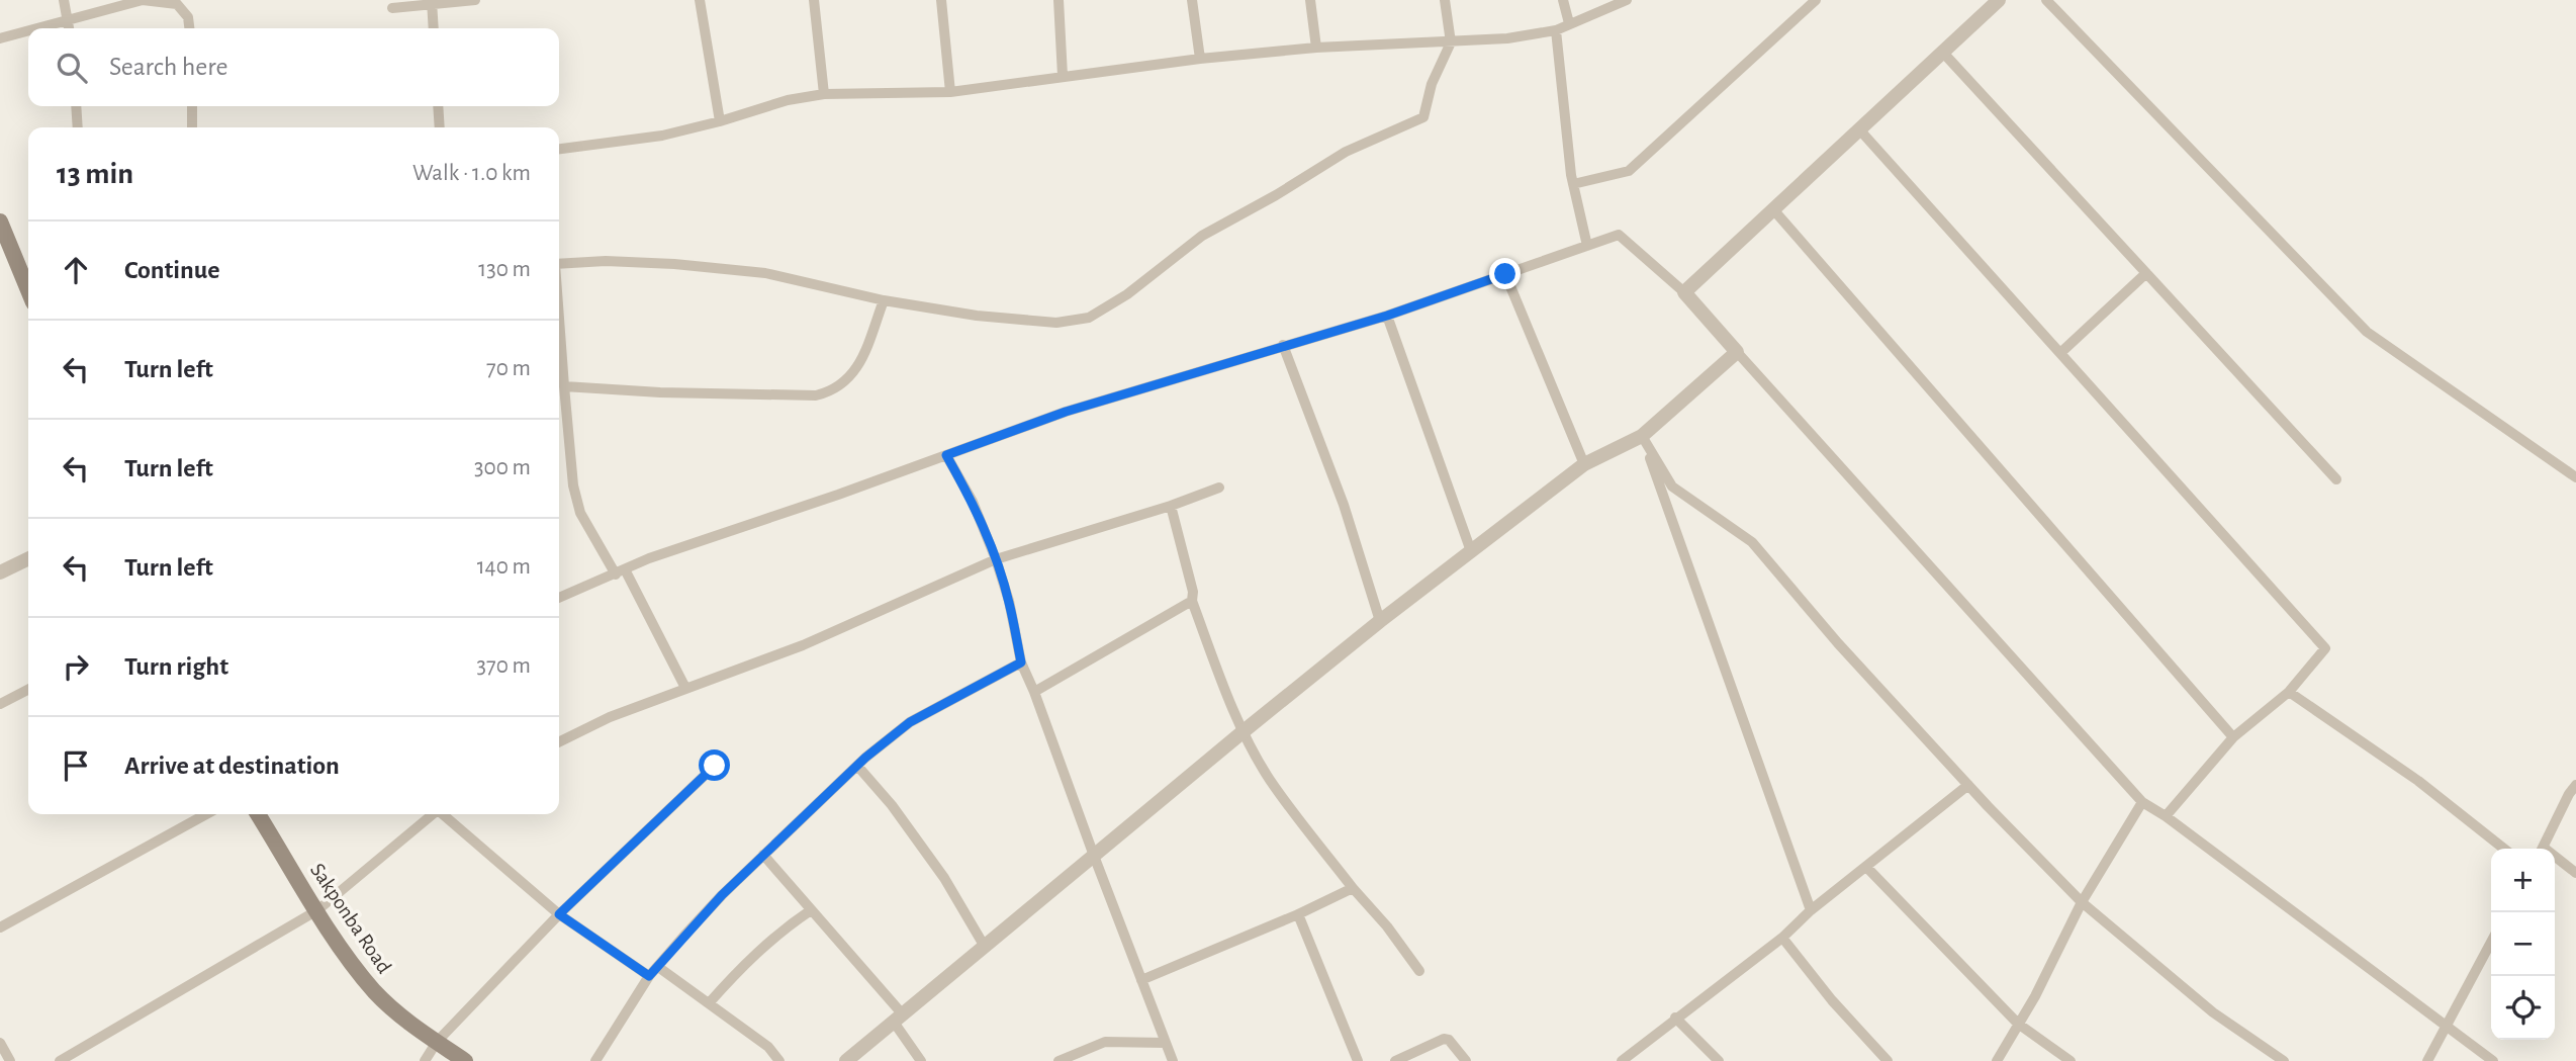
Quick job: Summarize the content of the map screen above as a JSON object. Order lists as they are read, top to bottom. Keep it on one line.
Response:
{"streets":{"main road":["Sakponba Road"]},"page":{"search":"Search here","heading":["13 min","Walk · 1.0 km"],"list":[["Continue","130 m"],["Turn left","70 m"],["Turn left","300 m"],["Turn left","140 m"],["Turn right","370 m"],"Arrive at destination"],"map_buttons":["+","−"]}}
